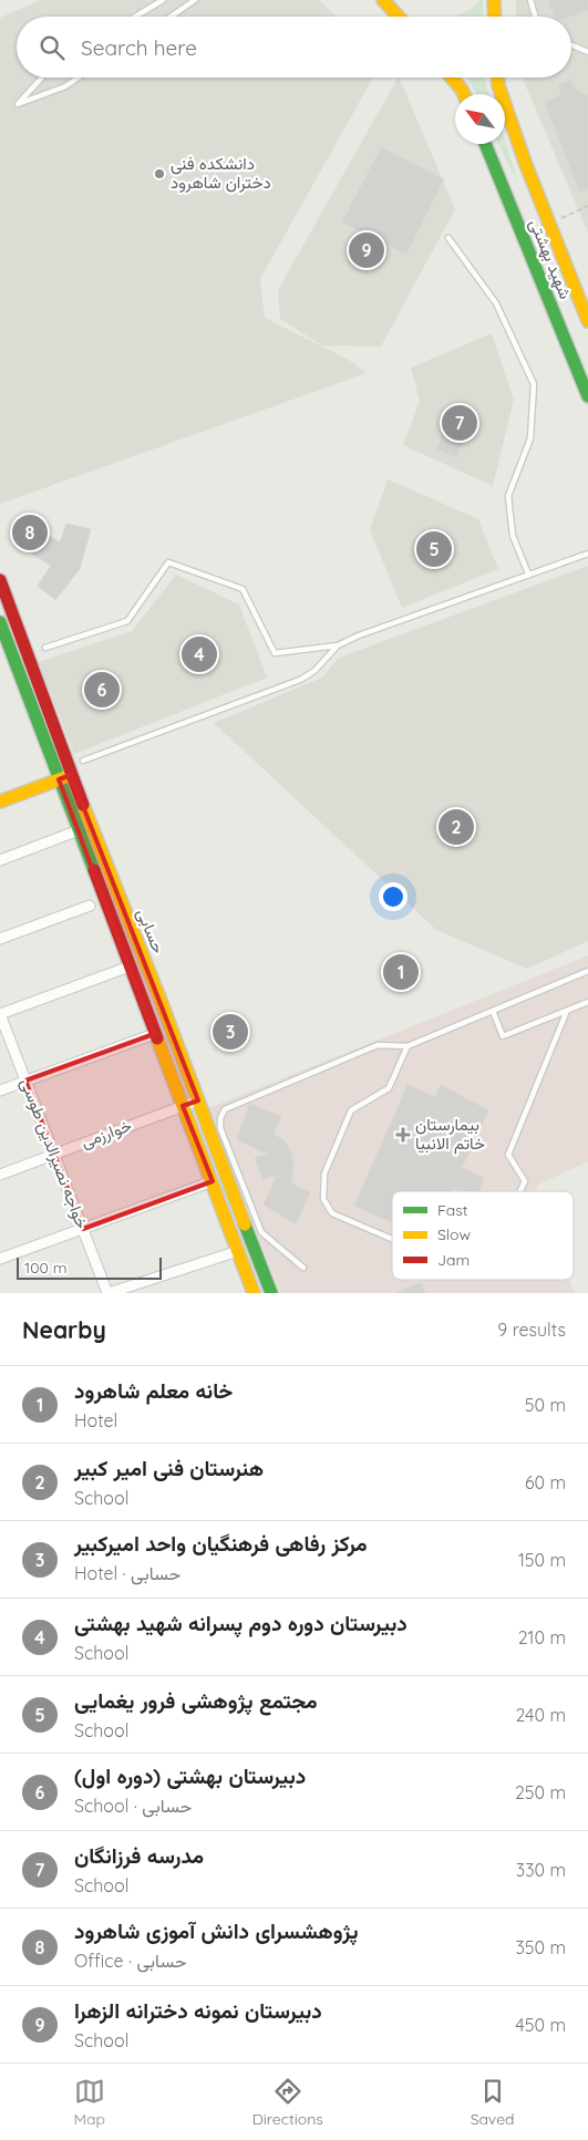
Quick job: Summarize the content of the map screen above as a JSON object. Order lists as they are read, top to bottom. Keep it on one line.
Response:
{"streets":{"main road":["شهید بهشتی","حسابی"],"street":["خوارزمی","خواجه نصیرالدین طوسی"]},"crossings":[["حسابی","خوارزمی"],["خوارزمی","خواجه نصیرالدین طوسی"]],"places":{"other":["دانشکده فنی دختران شاهرود"],"health":["بیمارستان خاتم الانبیا"]},"legend":["Fast","Slow","Jam"],"scale_bar":"100 m","north":"top left","page":{"search":"Search here","pins":["9","7","8","5","4","6","2","1","3"],"scale":"100 m","heading":["Nearby","9 results"],"list":[{"mark":"1","name":"خانه معلم شاهرود","note":"Hotel","value":"50 m"},{"mark":"2","name":"هنرستان فنی امیر کبیر","note":"School","value":"60 m"},{"mark":"3","name":"مرکز رفاهی فرهنگیان واحد امیرکبیر","note":"Hotel · حسابی","value":"150 m"},{"mark":"4","name":"دبیرستان دوره دوم پسرانه شهید بهشتی","note":"School","value":"210 m"},{"mark":"5","name":"مجتمع پژوهشی فرور یغمایی","note":"School","value":"240 m"},{"mark":"6","name":"دبیرستان بهشتی (دوره اول)","note":"School · حسابی","value":"250 m"},{"mark":"7","name":"مدرسه فرزانگان","note":"School","value":"330 m"},{"mark":"8","name":"پژوهشسرای دانش آموزی شاهرود","note":"Office · حسابی","value":"350 m"},{"mark":"9","name":"دبیرستان نمونه دخترانه الزهرا","note":"School","value":"450 m"}],"nav":["Map","Directions","Saved"]}}
